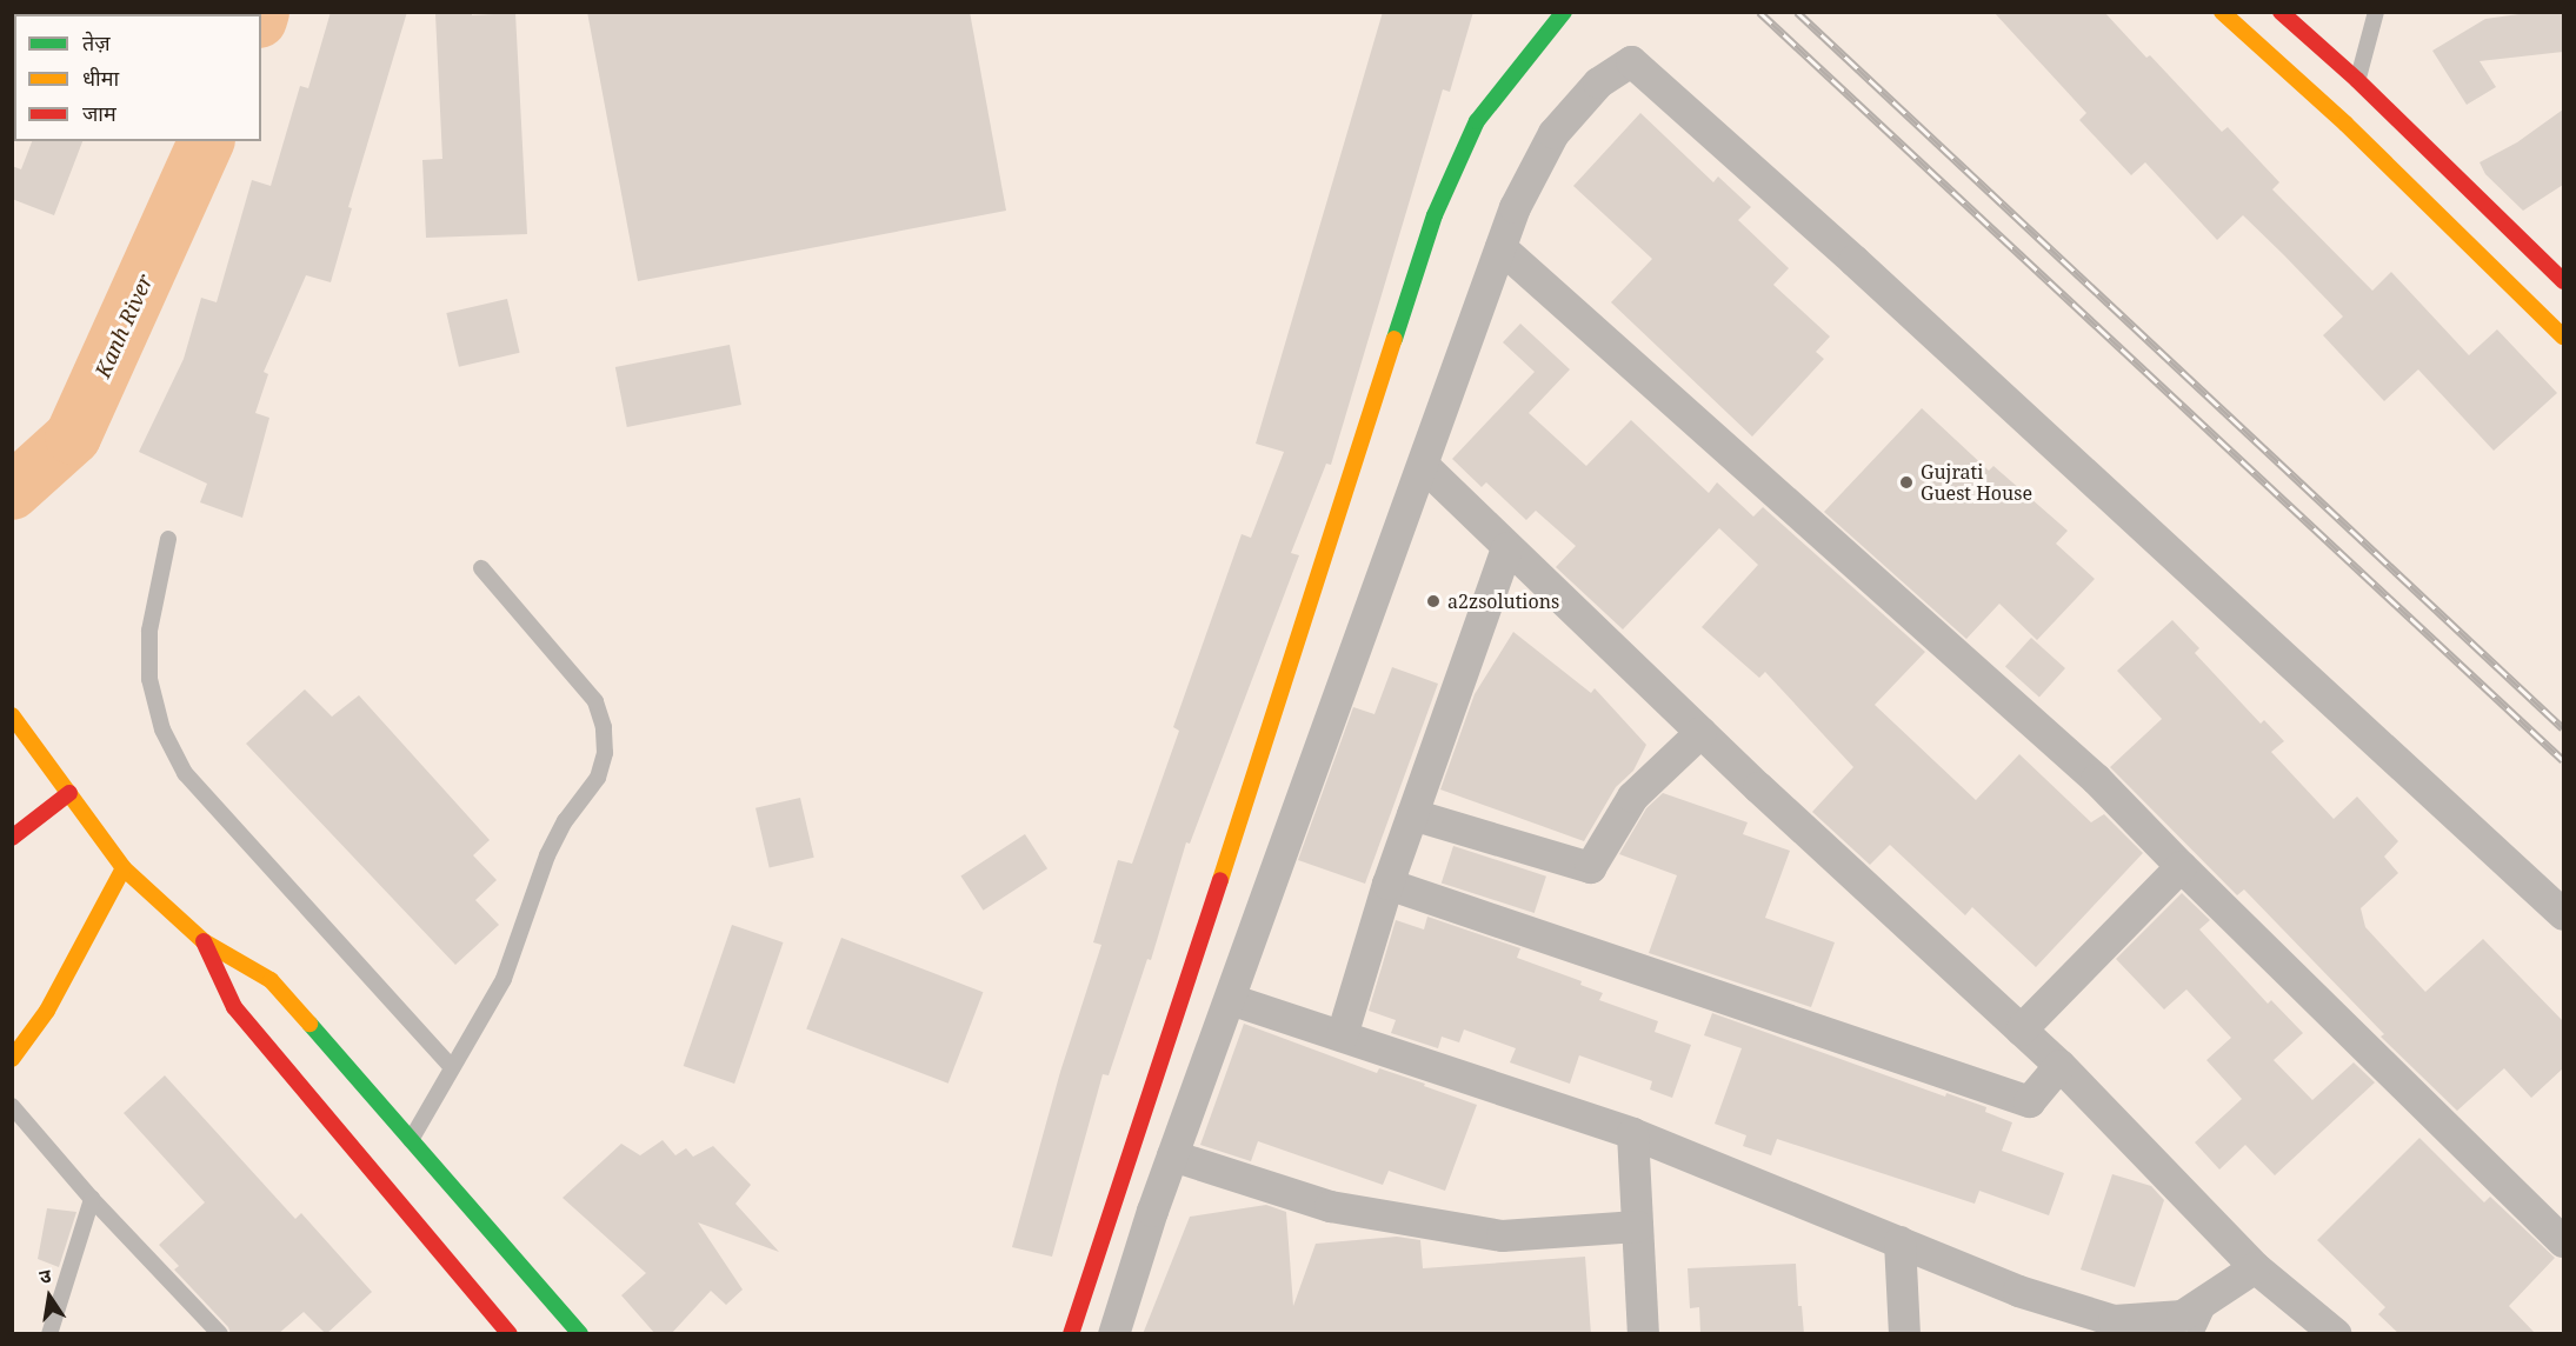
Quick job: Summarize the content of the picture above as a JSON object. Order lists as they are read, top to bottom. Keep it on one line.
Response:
{"water":["Kanh River"],"places":["Gujrati Guest House","a2zsolutions"],"legend":["तेज़","धीमा","जाम"],"north":"top"}
